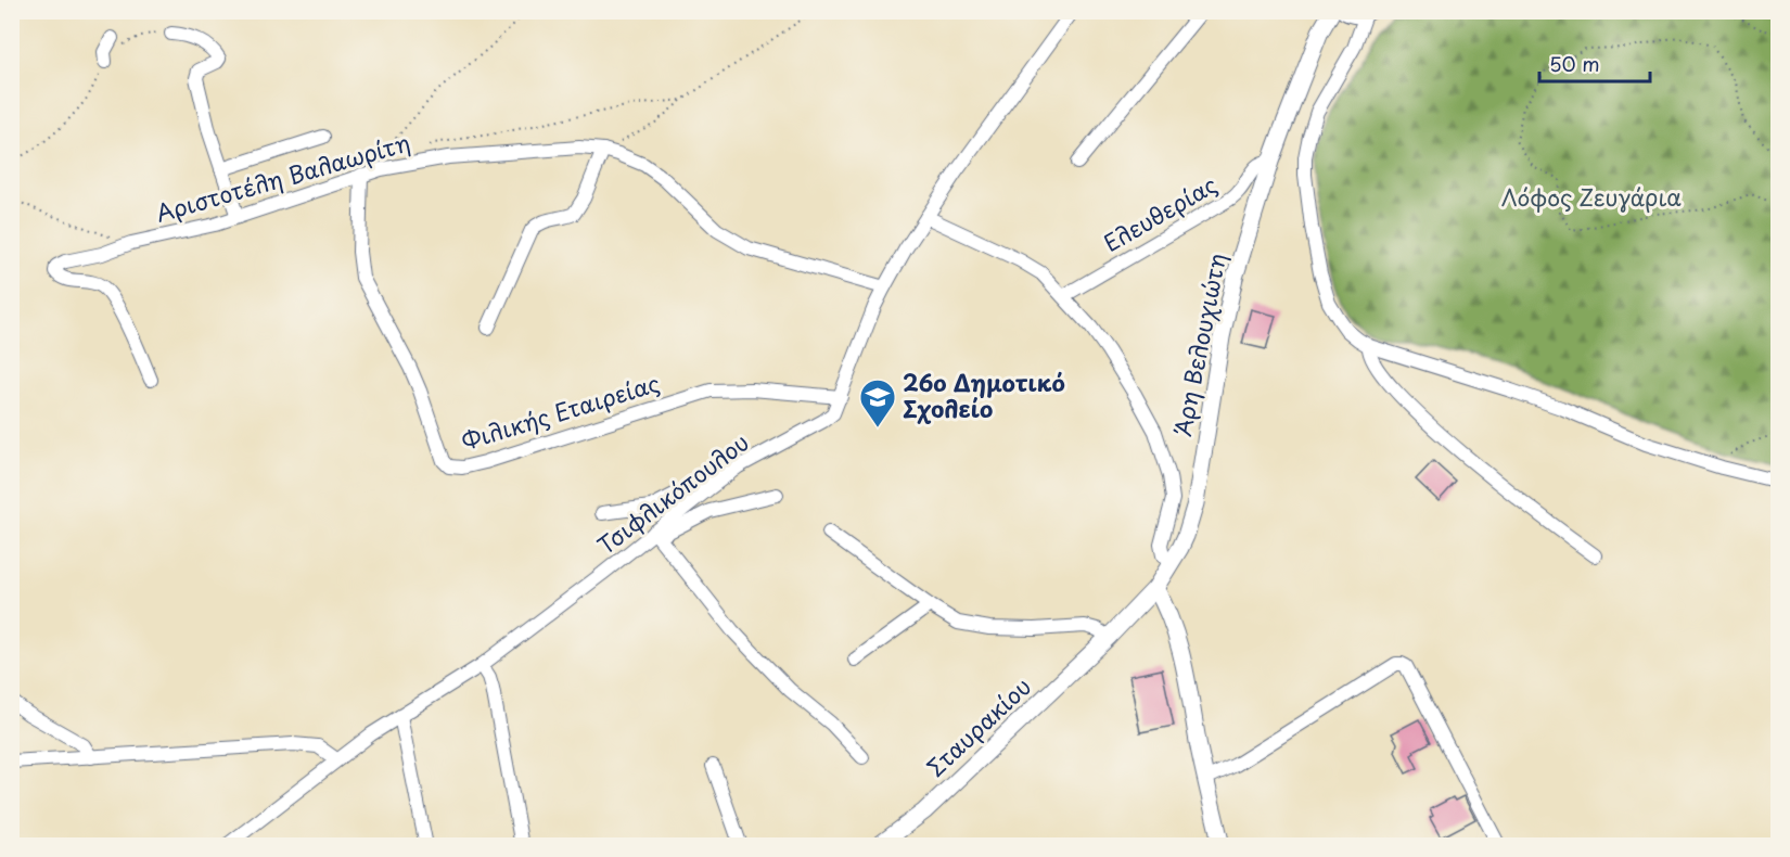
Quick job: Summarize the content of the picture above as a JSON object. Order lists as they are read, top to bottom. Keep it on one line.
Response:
{"streets":{"street":["Αριστοτέλη Βαλαωρίτη","Ελευθερίας","Άρη Βελουχιώτη","Φιλικής Εταιρείας","Τσιφλικόπουλου","Σταυρακίου"]},"crossings":[["Αριστοτέλη Βαλαωρίτη","Φιλικής Εταιρείας"],["Αριστοτέλη Βαλαωρίτη","Τσιφλικόπουλου"],["Ελευθερίας","Άρη Βελουχιώτη"],["Άρη Βελουχιώτη","Σταυρακίου"],["Φιλικής Εταιρείας","Τσιφλικόπουλου"]],"parks":["Λόφος Ζευγάρια"],"places":{"school or university":["26ο Δημοτικό Σχολείο"]},"scale_bar":"50 m"}
